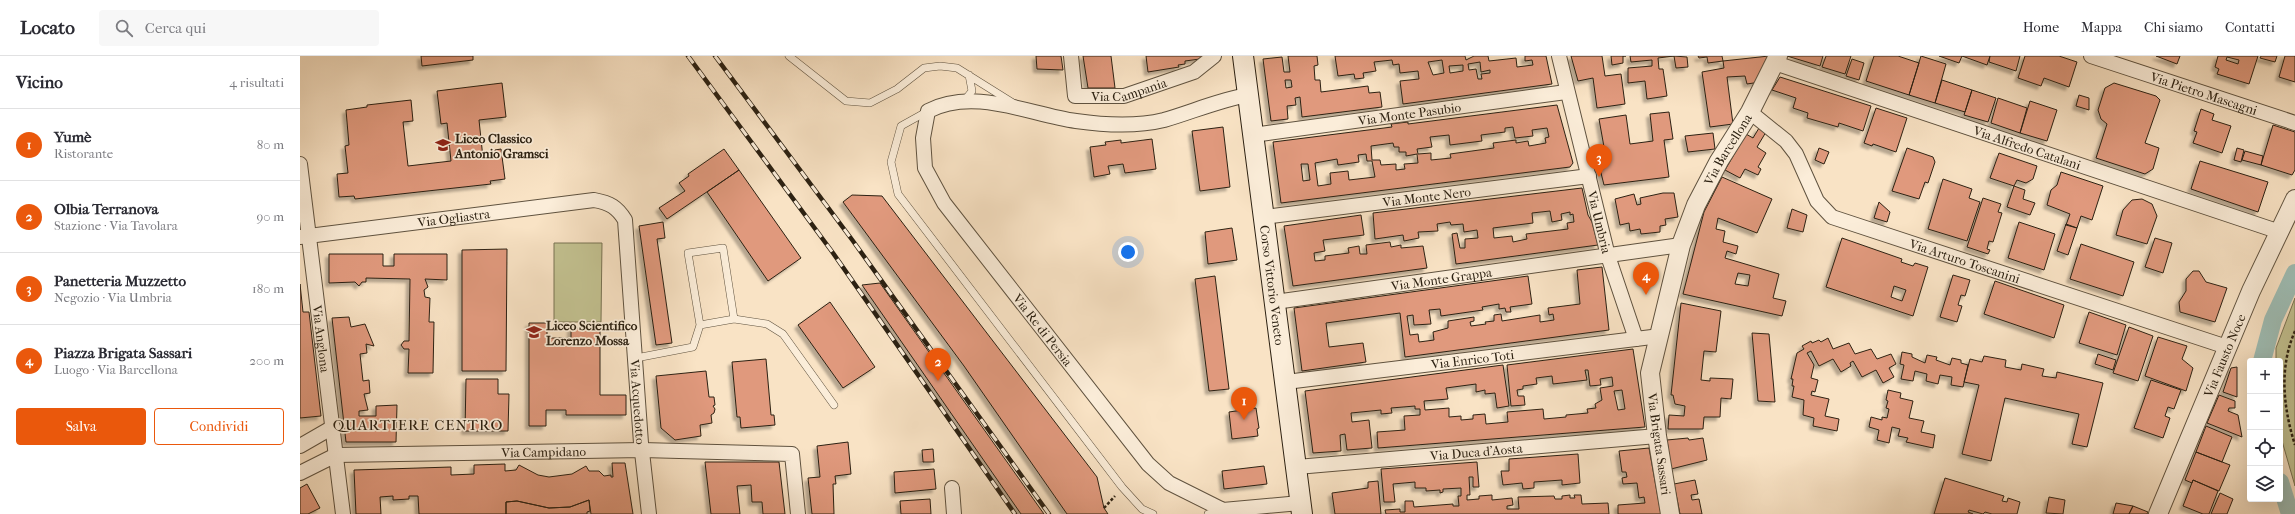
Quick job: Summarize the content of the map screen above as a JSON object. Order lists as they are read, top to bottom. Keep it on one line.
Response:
{"streets":{"main road":["Corso Vittorio Veneto"],"street":["Via Campania","Via Pietro Mascagni","Via Monte Pasubio","Via Alfredo Catalani","Via Barcellona","Via Monte Nero","Via Ogliastra","Via Umbria","Via Arturo Toscanini","Via Monte Grappa","Via Re di Persia","Via Anglona","Via Fausto Noce","Via Enrico Toti","Via Acquedotto","Via Brigata Sassari","Via Duca d'Aosta","Via Campidano"]},"crossings":[["Via Monte Pasubio","Via Umbria"],["Via Monte Pasubio","Corso Vittorio Veneto"],["Via Alfredo Catalani","Via Barcellona"],["Via Alfredo Catalani","Via Fausto Noce"],["Via Barcellona","Via Arturo Toscanini"],["Via Barcellona","Via Enrico Toti"],["Via Barcellona","Via Brigata Sassari"],["Via Monte Nero","Via Umbria"],["Via Monte Nero","Corso Vittorio Veneto"],["Via Ogliastra","Via Anglona"],["Via Ogliastra","Via Acquedotto"],["Via Umbria","Via Monte Grappa"],["Via Umbria","Via Enrico Toti"],["Via Arturo Toscanini","Via Fausto Noce"],["Via Monte Grappa","Corso Vittorio Veneto"],["Corso Vittorio Veneto","Via Enrico Toti"],["Corso Vittorio Veneto","Via Duca d'Aosta"],["Via Anglona","Via Campidano"],["Via Acquedotto","Via Campidano"],["Via Brigata Sassari","Via Duca d'Aosta"]],"districts":["QUARTIERE CENTRO"],"places":{"school or university":["Liceo Classico Antonio Gramsci","Liceo Scientifico Lorenzo Mossa"]},"page":{"header":"Locato","search":"Cerca qui","nav":["Home","Mappa","Chi siamo","Contatti"],"heading":["Vicino","4 risultati"],"list":[{"mark":"1","name":"Yumè","note":"Ristorante","value":"80 m"},{"mark":"2","name":"Olbia Terranova","note":"Stazione · Via Tavolara","value":"90 m"},{"mark":"3","name":"Panetteria Muzzetto","note":"Negozio · Via Umbria","value":"180 m"},{"mark":"4","name":"Piazza Brigata Sassari","note":"Luogo · Via Barcellona","value":"200 m"}],"pins":["3","4","2","1"],"map_buttons":["+","−"],"buttons":["Salva","Condividi"]}}
